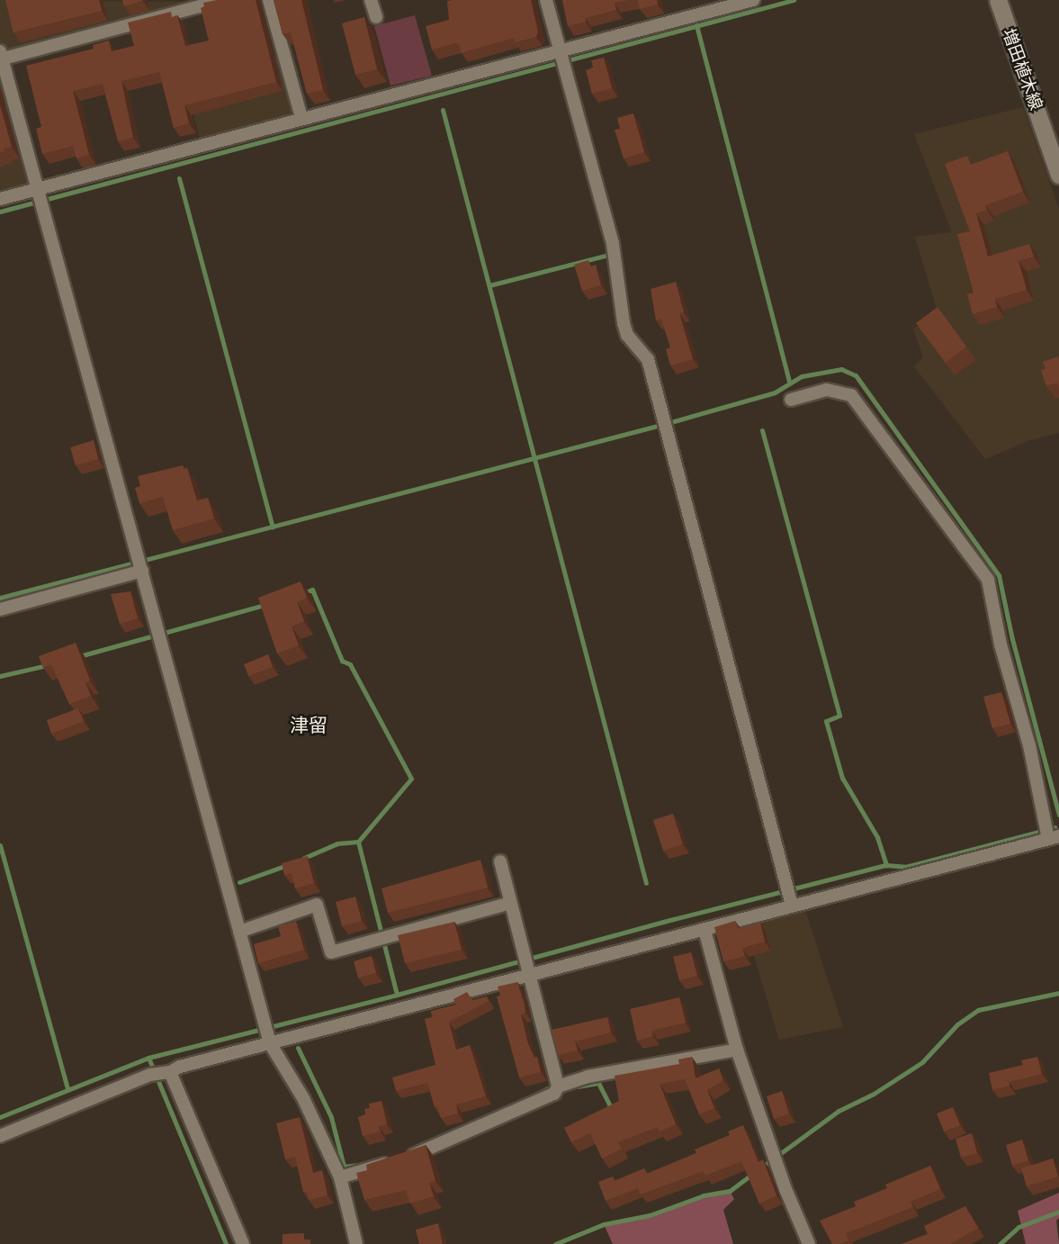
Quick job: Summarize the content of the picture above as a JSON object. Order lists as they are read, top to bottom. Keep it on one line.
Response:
{"streets":{"street":["増田植木線"]},"districts":["津留"]}
